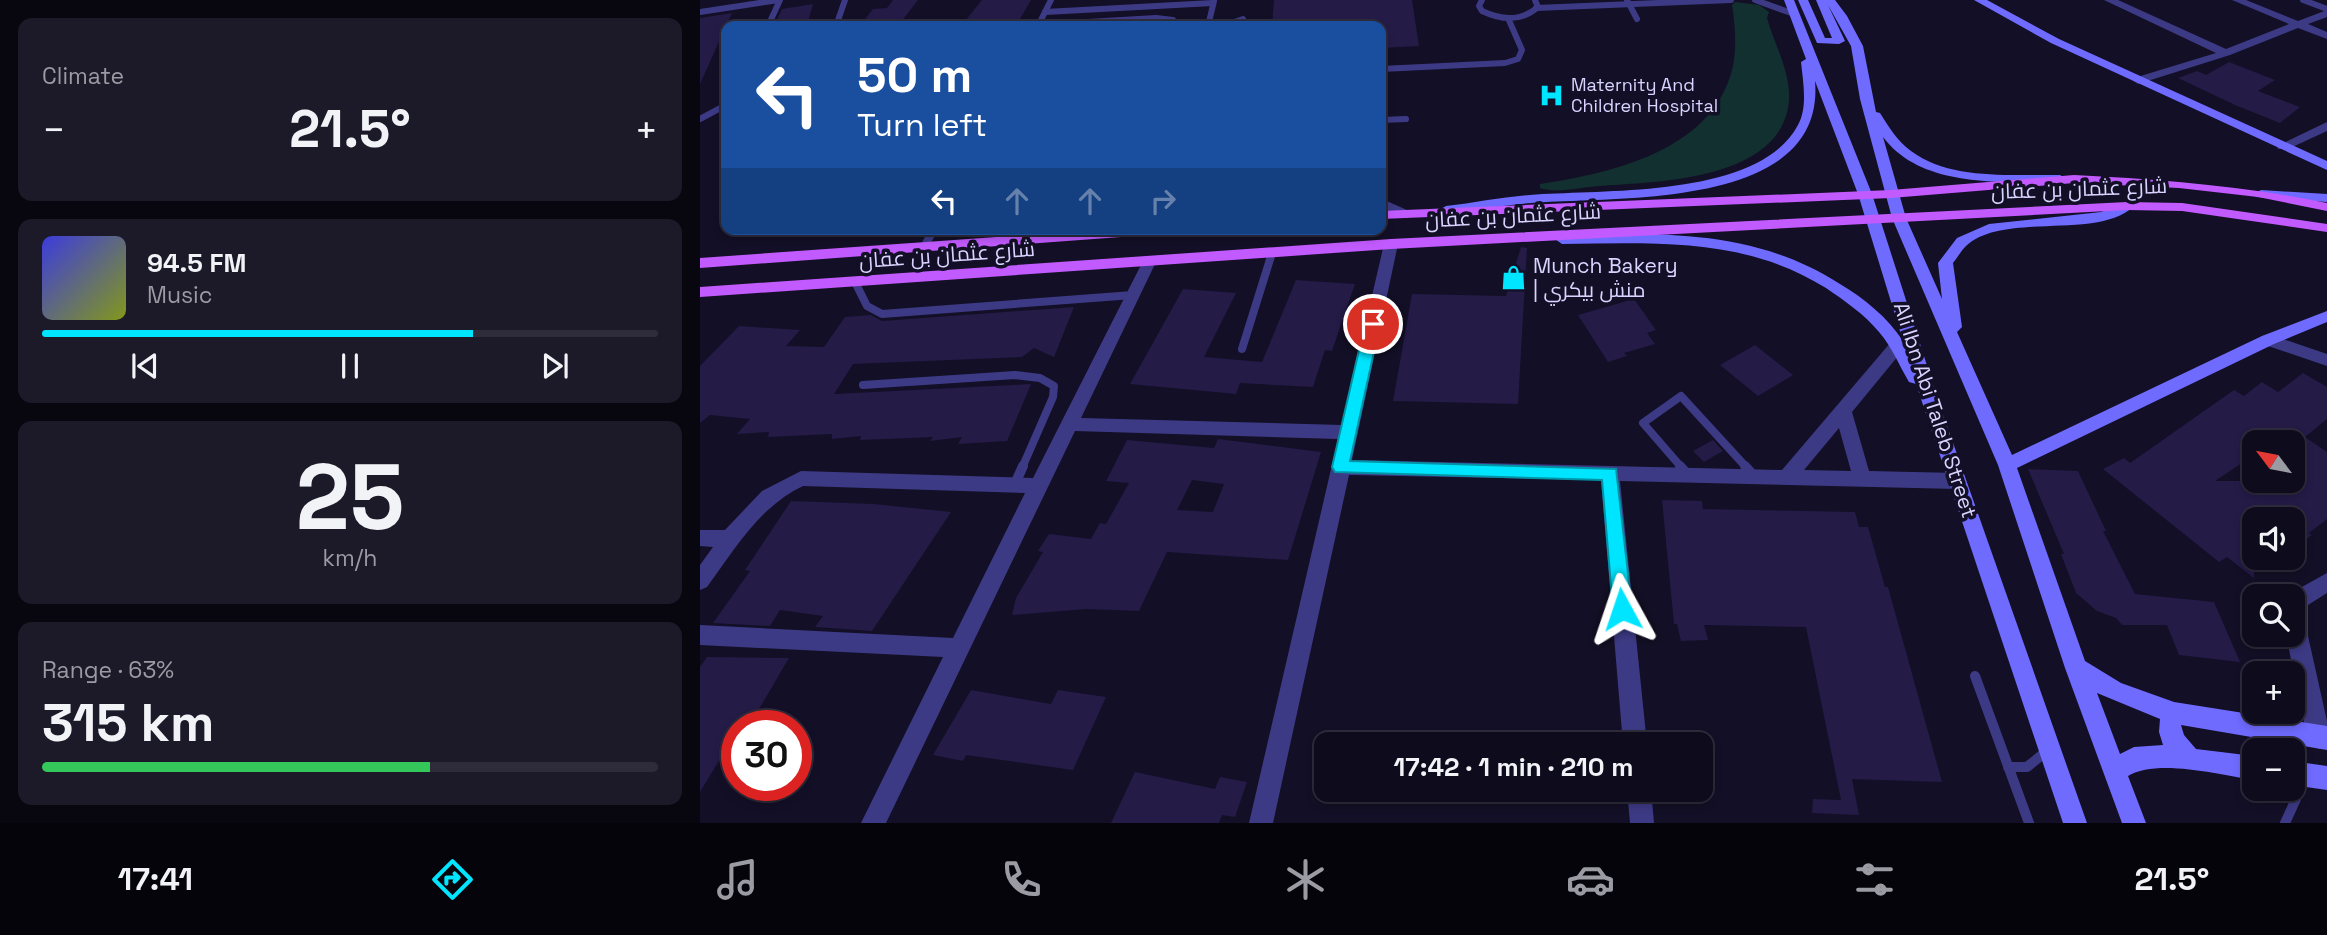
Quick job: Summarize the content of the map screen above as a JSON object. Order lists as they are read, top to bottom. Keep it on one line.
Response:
{"streets":{"main road":["شارع عثمان بن عفان"],"street":["Ali Ibn Abi Taleb Street"]},"crossings":[["شارع عثمان بن عفان","Ali Ibn Abi Taleb Street"]],"places":{"hospital":["Maternity And Children Hospital"],"shop":["Munch Bakery | منش بيكري"]},"north":"top left","page":{"tile":["Climate",["25","km/h"],["Range · 63%","315 km"]],"turn":["50 m","Turn left"],"heat":["−","21.5°","+"],"song":["94.5 FM","Music"],"map_buttons":["+","−"],"limit":"30","trip":"17:42 · 1 min · 210 m","tabs":["17:41","21.5°"]}}
